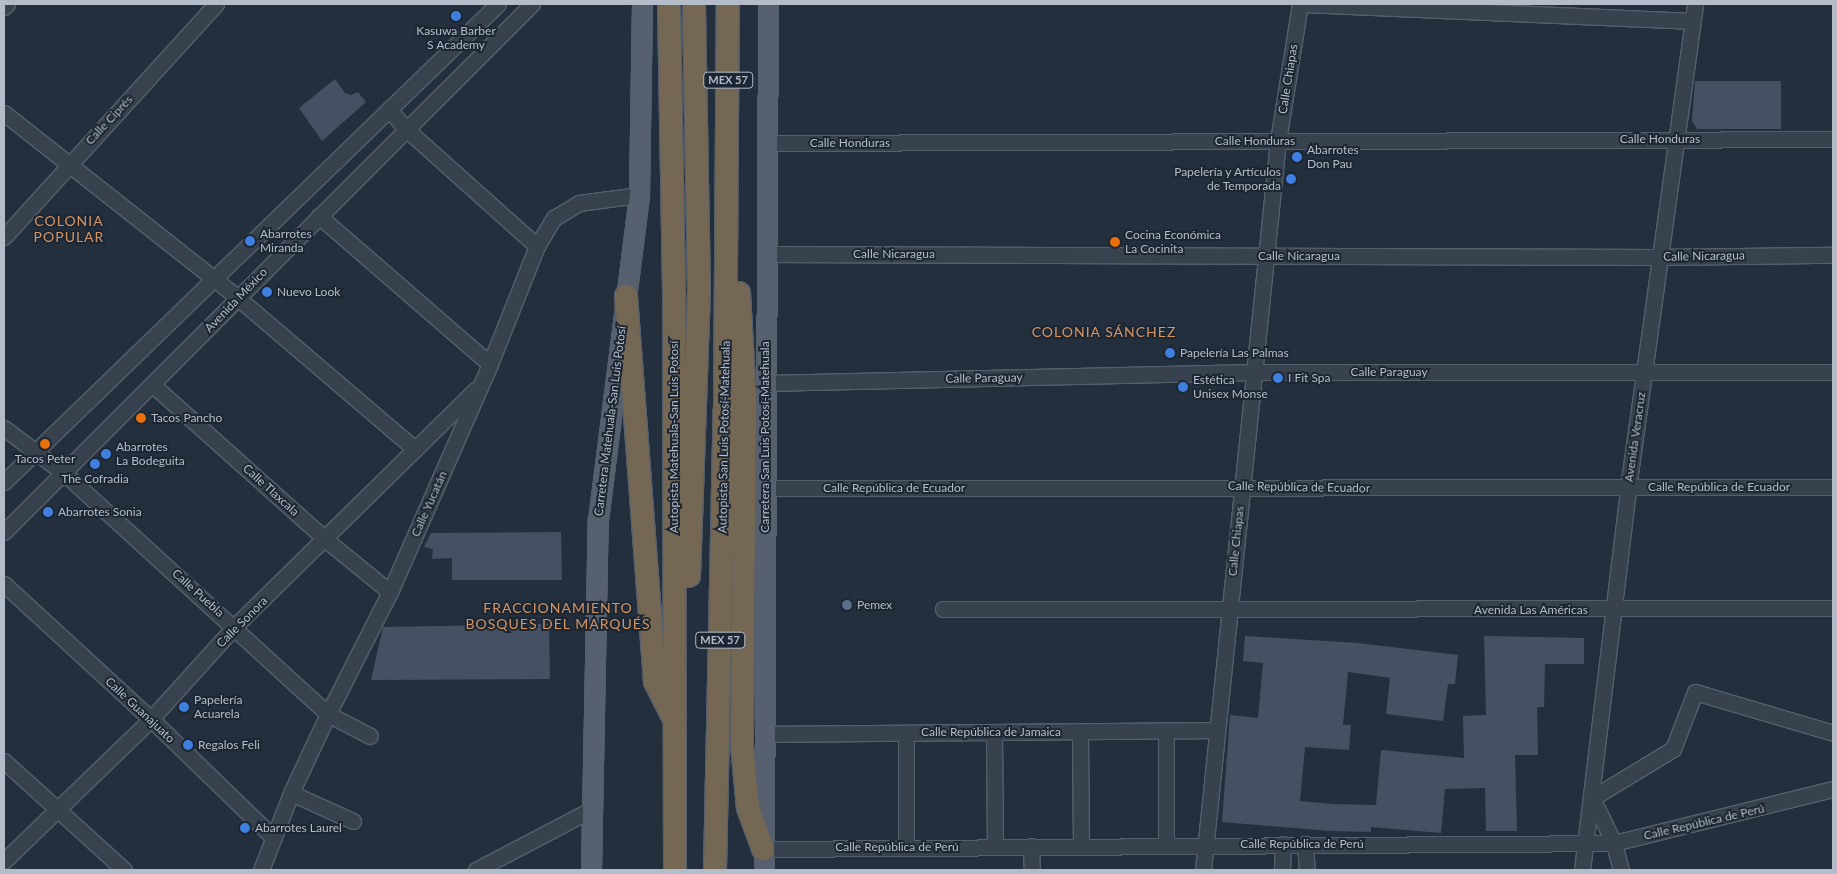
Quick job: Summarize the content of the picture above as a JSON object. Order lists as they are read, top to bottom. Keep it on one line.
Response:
{"streets":{"highway":["MEX 57","Autopista Matehuala-San Luis Potosí","Autopista San Luis Potosí-Matehuala"],"main road":["Carretera Matehuala-San Luis Potosí","Carretera San Luis Potosí-Matehuala"],"street":["Calle Chiapas","Calle Ciprés","Calle Honduras","Calle Nicaragua","Avenida México","Calle Paraguay","Avenida Veracruz","Calle República de Ecuador","Calle Tlaxcala","Calle Yucatán","Calle Puebla","Avenida Las Américas","Calle Sonora","Calle Guanajuato","Calle República de Jamaica","Calle República de Perú"]},"crossings":[["Calle Chiapas","Calle Honduras"],["Calle Chiapas","Calle Nicaragua"],["Calle Chiapas","Calle Paraguay"],["Calle Chiapas","Calle República de Ecuador"],["Calle Chiapas","Avenida Las Américas"],["Calle Chiapas","Calle República de Jamaica"],["Calle Chiapas","Calle República de Perú"],["Calle Honduras","Carretera San Luis Potosí-Matehuala"],["Calle Honduras","Avenida Veracruz"],["Calle Nicaragua","Carretera San Luis Potosí-Matehuala"],["Calle Nicaragua","Avenida Veracruz"],["Avenida México","Calle Tlaxcala"],["Avenida México","Calle Puebla"],["Calle Paraguay","Carretera San Luis Potosí-Matehuala"],["Calle Paraguay","Avenida Veracruz"],["Carretera Matehuala-San Luis Potosí","Calle Yucatán"],["Carretera San Luis Potosí-Matehuala","Calle República de Ecuador"],["Carretera San Luis Potosí-Matehuala","Calle República de Jamaica"],["Carretera San Luis Potosí-Matehuala","Calle República de Perú"],["Avenida Veracruz","Calle República de Ecuador"],["Avenida Veracruz","Avenida Las Américas"],["Avenida Veracruz","Calle República de Perú"],["Calle Tlaxcala","Calle Yucatán"],["Calle Tlaxcala","Calle Sonora"],["Calle Yucatán","Calle Puebla"],["Calle Yucatán","Calle Sonora"],["Calle Yucatán","Calle Guanajuato"],["Calle Puebla","Calle Sonora"],["Calle Sonora","Calle Guanajuato"]],"districts":["COLONIA POPULAR","COLONIA SÁNCHEZ","FRACCIONAMIENTO BOSQUES DEL MARQUÉS"],"places":["Kasuwa Barber S Academy","Abarrotes Don Pau","Papelería y Artículos de Temporada","Abarrotes Miranda","Cocina Económica La Cocinita","Nuevo Look","Papelería Las Palmas","I Fit Spa","Estética Unisex Monse","Tacos Pancho","Tacos Peter","Abarrotes La Bodeguita","The Cofradia","Abarrotes Sonia","Pemex","Papelería Acuarela","Regalos Feli","Abarrotes Laurel"]}
